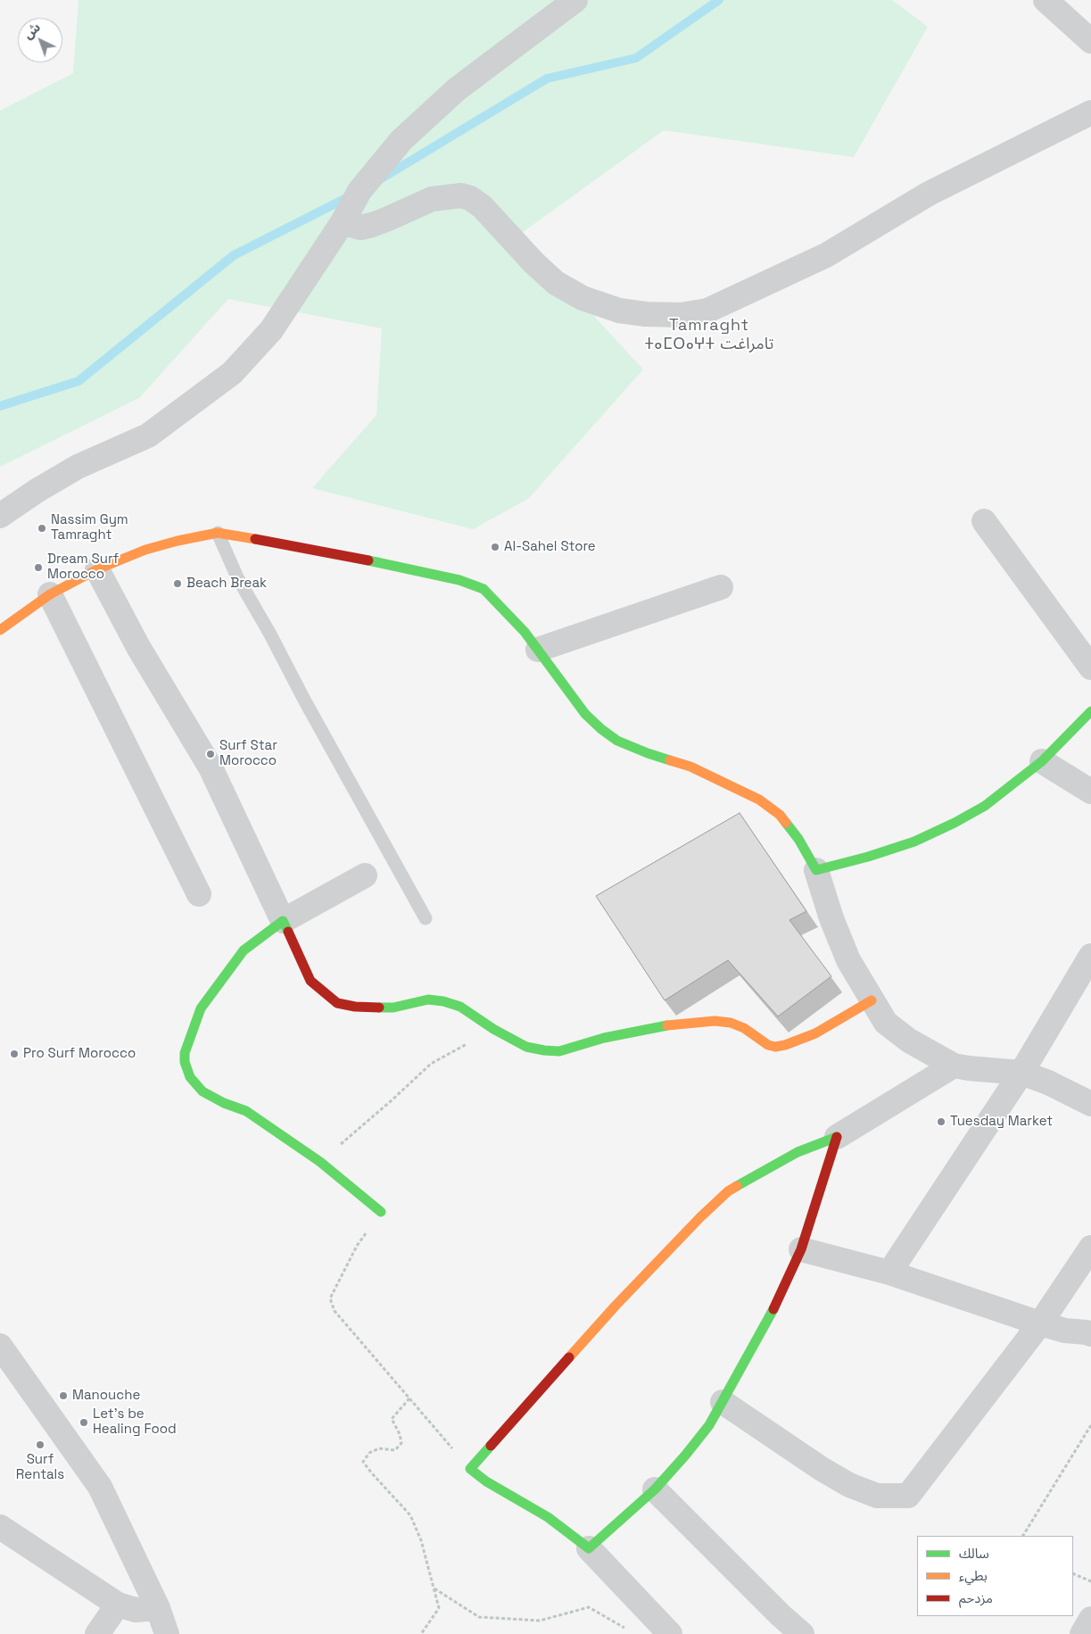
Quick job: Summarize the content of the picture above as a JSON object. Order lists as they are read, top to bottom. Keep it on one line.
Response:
{"districts":["Tamraght ⵜⴰⵎⵔⴰⵖⵜ تامراغت"],"places":["Nassim Gym Tamraght","Al-Sahel Store","Dream Surf Morocco","Beach Break","Surf Star Morocco","Pro Surf Morocco","Tuesday Market","Manouche","Let’s be Healing Food","Surf Rentals"],"legend":["سالك","بطيء","مزدحم"],"north":"top left"}
